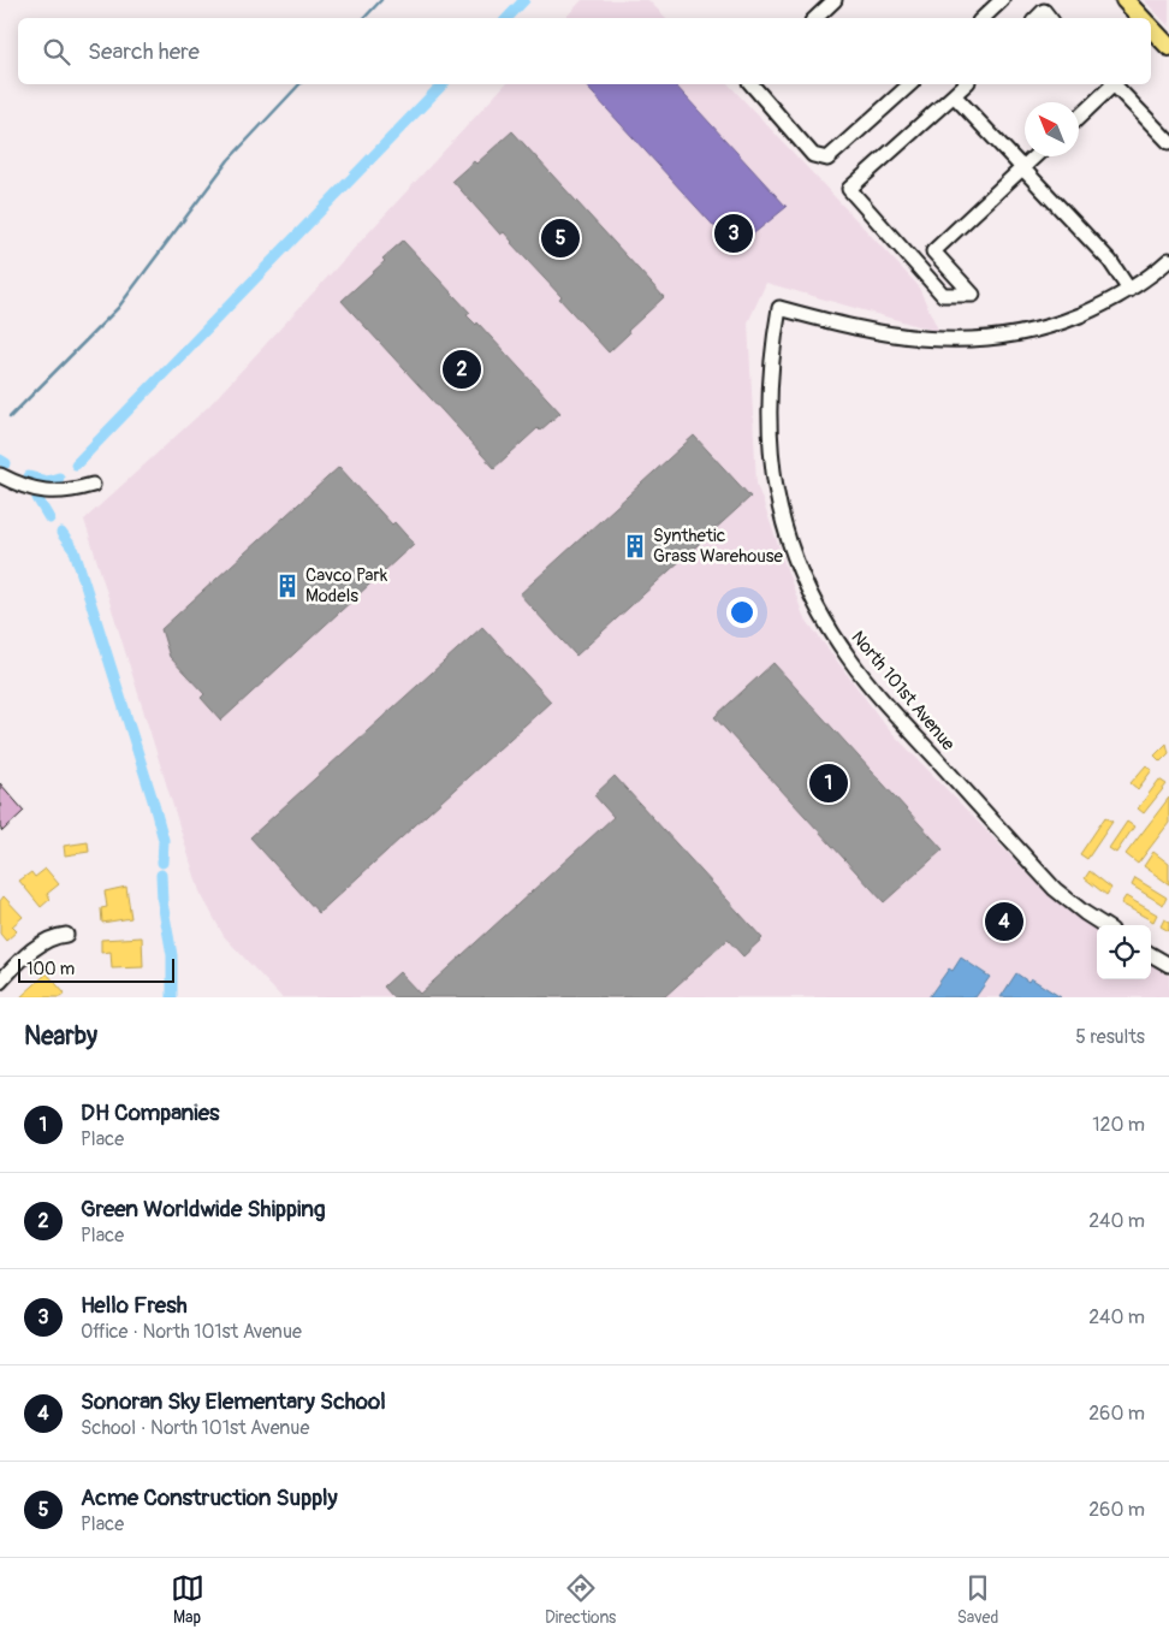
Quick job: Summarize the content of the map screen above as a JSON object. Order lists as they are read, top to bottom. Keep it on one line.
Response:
{"streets":{"street":["North 101st Avenue"]},"places":{"building":["Synthetic Grass Warehouse","Cavco Park Models"]},"scale_bar":"100 m","north":"top left","page":{"search":"Search here","pins":["3","5","2","1","4"],"scale":"100 m","heading":["Nearby","5 results"],"list":[{"mark":"1","name":"DH Companies","note":"Place","value":"120 m"},{"mark":"2","name":"Green Worldwide Shipping","note":"Place","value":"240 m"},{"mark":"3","name":"Hello Fresh","note":"Office · North 101st Avenue","value":"240 m"},{"mark":"4","name":"Sonoran Sky Elementary School","note":"School · North 101st Avenue","value":"260 m"},{"mark":"5","name":"Acme Construction Supply","note":"Place","value":"260 m"}],"nav":["Map","Directions","Saved"]}}
